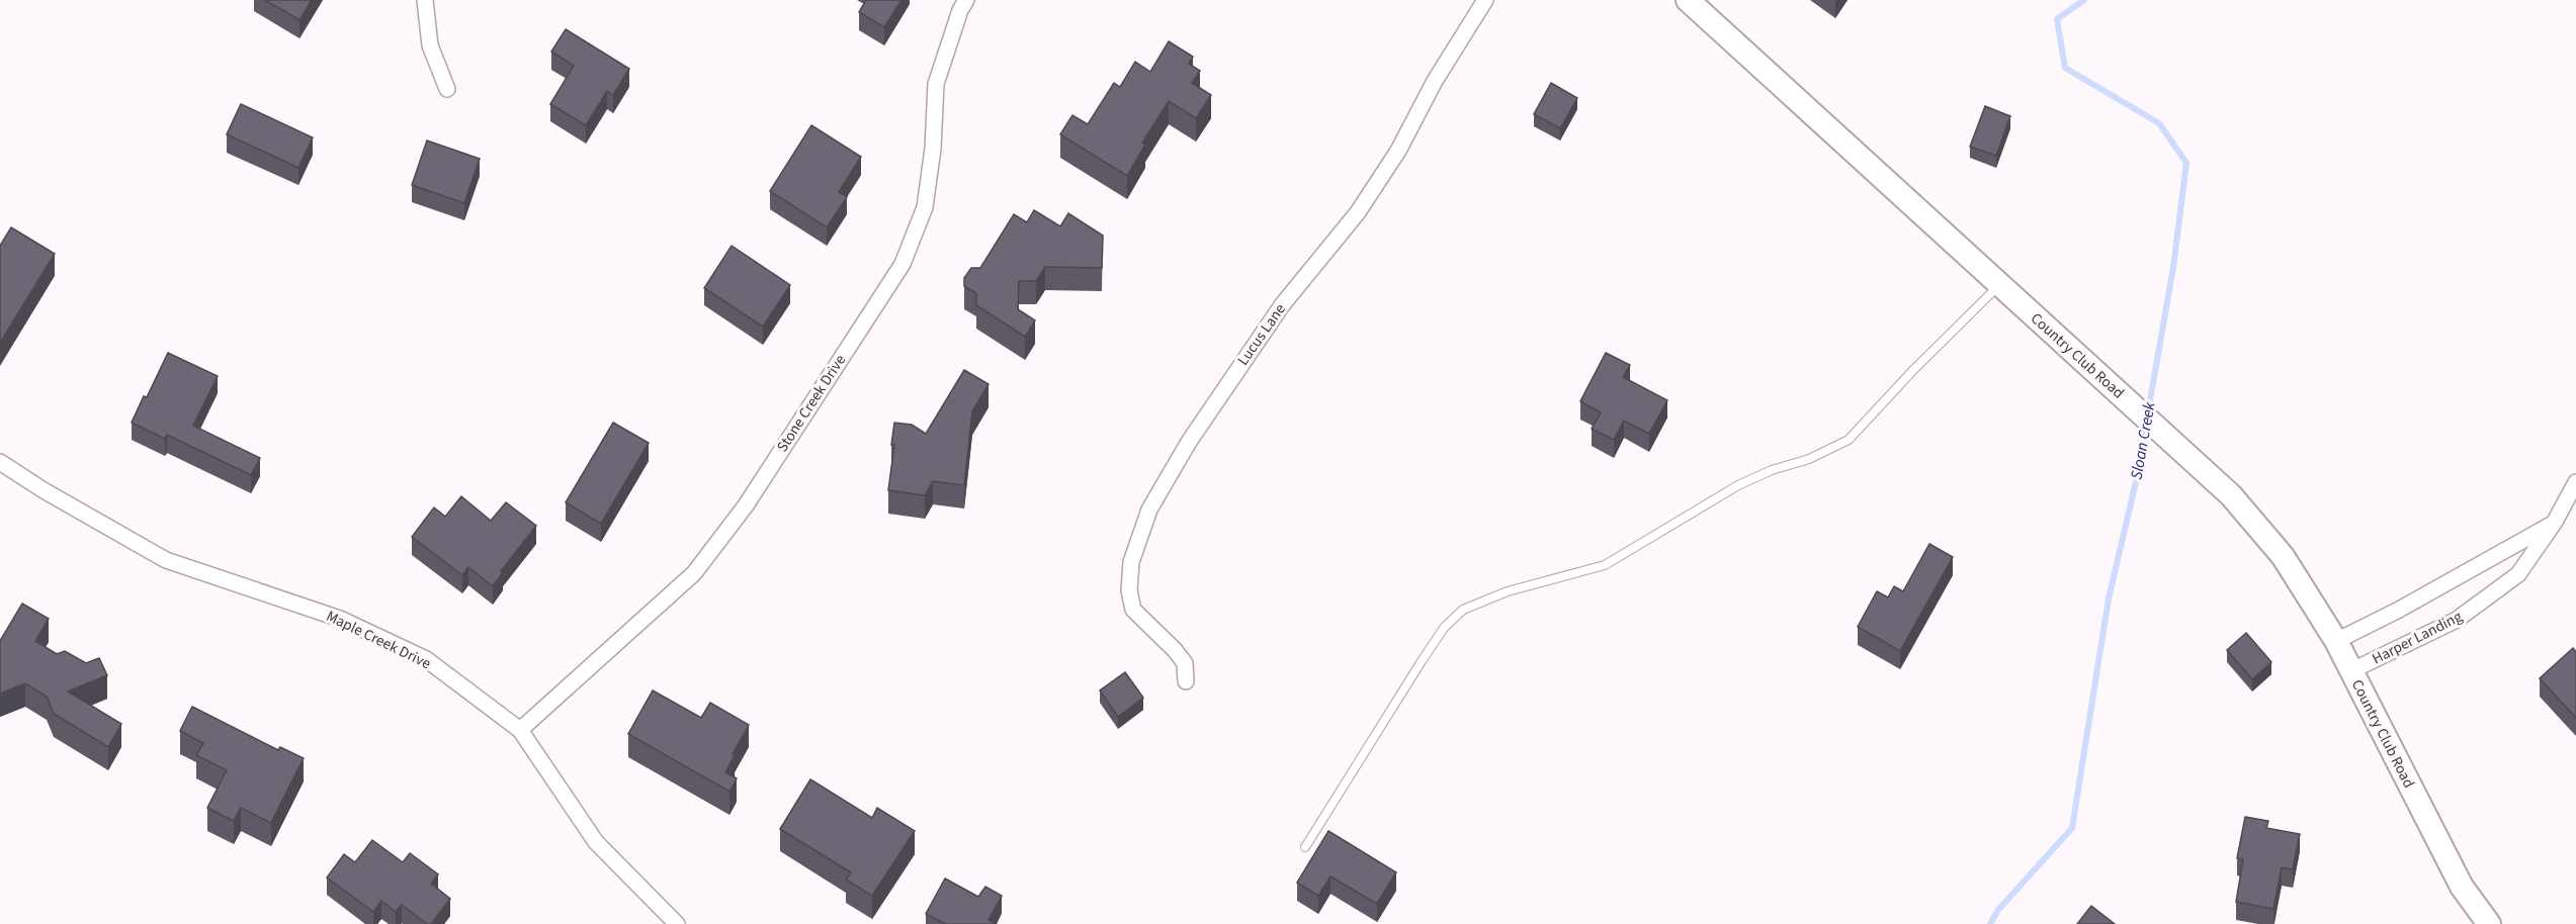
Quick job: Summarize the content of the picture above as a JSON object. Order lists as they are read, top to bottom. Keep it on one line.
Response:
{"streets":{"main road":["Country Club Road"],"street":["Lucus Lane","Stone Creek Drive","Harper Landing","Maple Creek Drive"]},"crossings":[["Country Club Road","Harper Landing"],["Stone Creek Drive","Maple Creek Drive"]],"water":["Sloan Creek"]}
